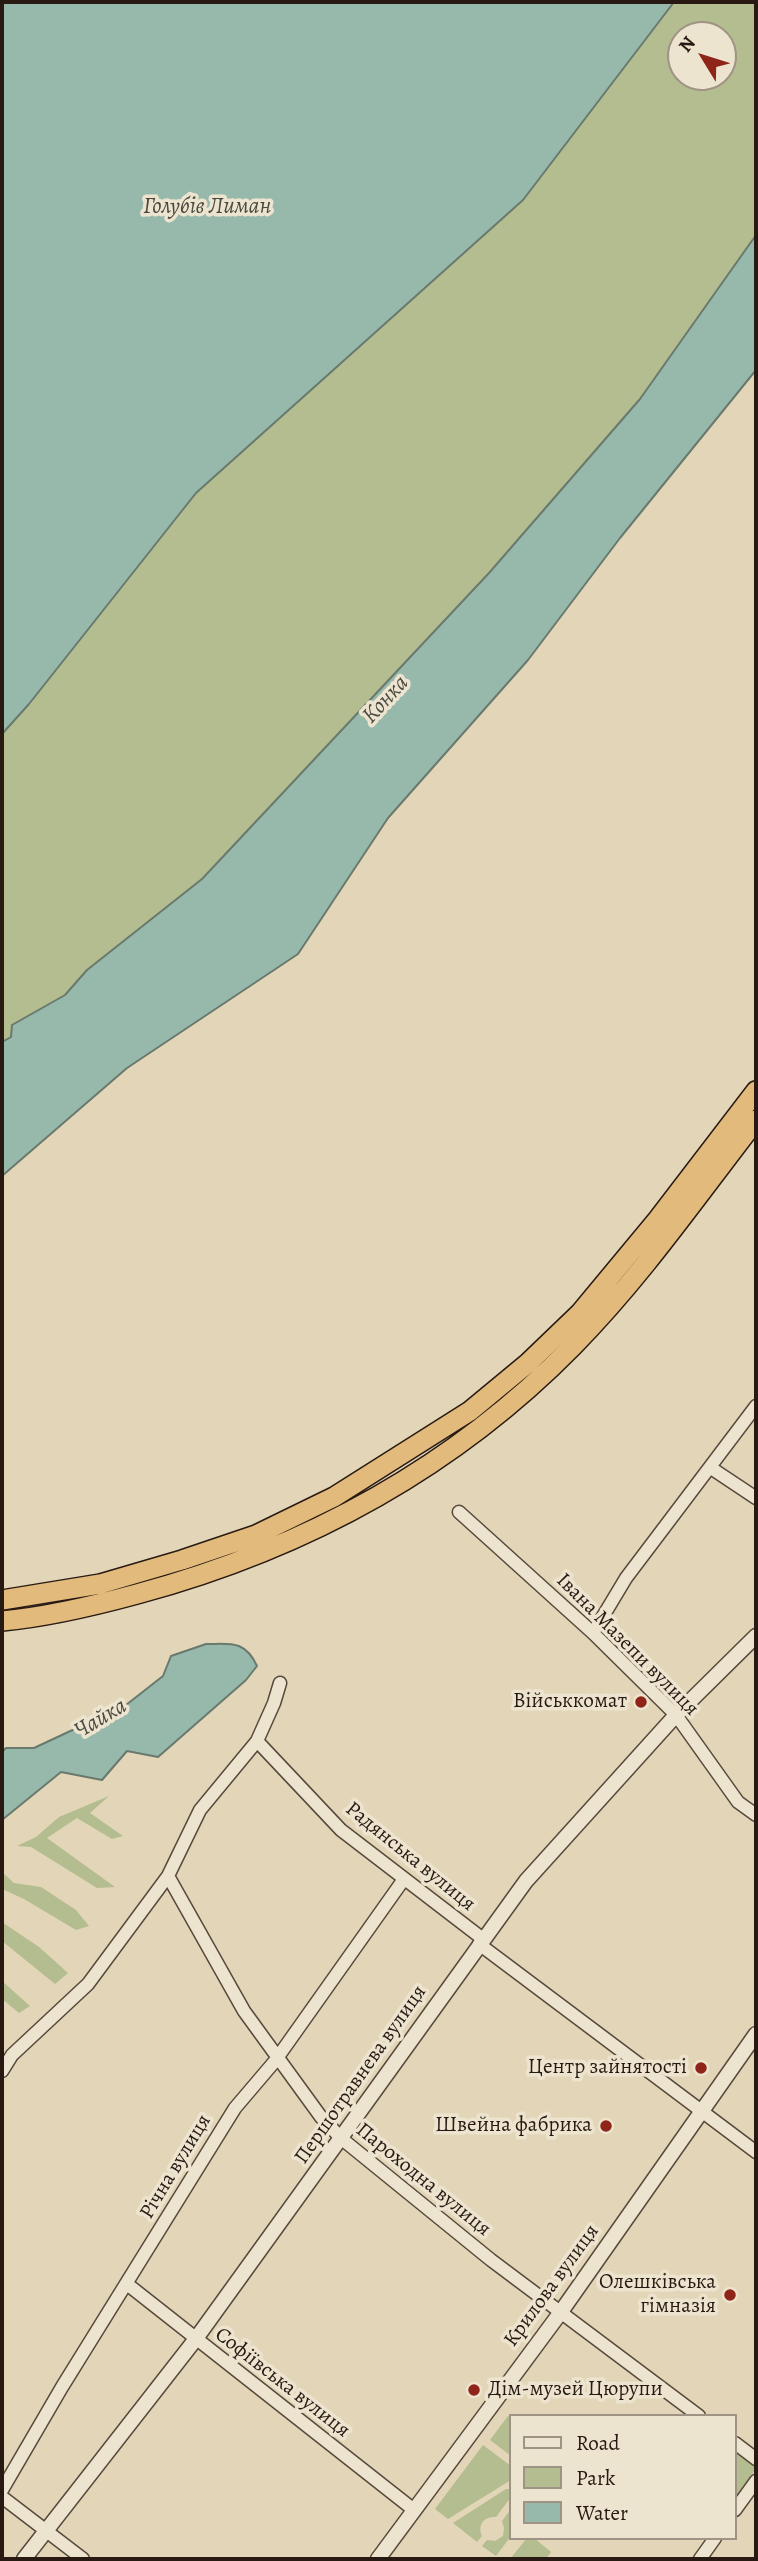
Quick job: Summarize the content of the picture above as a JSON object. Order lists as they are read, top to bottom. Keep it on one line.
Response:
{"streets":{"street":["Івана Мазепи вулиця","Радянська вулиця","Першотравнева вулиця","Річна вулиця","Пароходна вулиця","Крилова вулиця","Софіївська вулиця"]},"crossings":[["Івана Мазепи вулиця","Першотравнева вулиця"],["Радянська вулиця","Першотравнева вулиця"],["Радянська вулиця","Річна вулиця"],["Радянська вулиця","Крилова вулиця"],["Першотравнева вулиця","Пароходна вулиця"],["Першотравнева вулиця","Софіївська вулиця"],["Річна вулиця","Пароходна вулиця"],["Річна вулиця","Софіївська вулиця"],["Пароходна вулиця","Крилова вулиця"],["Крилова вулиця","Софіївська вулиця"]],"water":["Голубів Лиман","Конка","Чайка"],"places":["Військкомат","Центр зайнятості","Швейна фабрика","Олешківська гімназія","Дім-музей Цюрупи"],"legend":["Road","Park","Water"],"north":"top left"}
